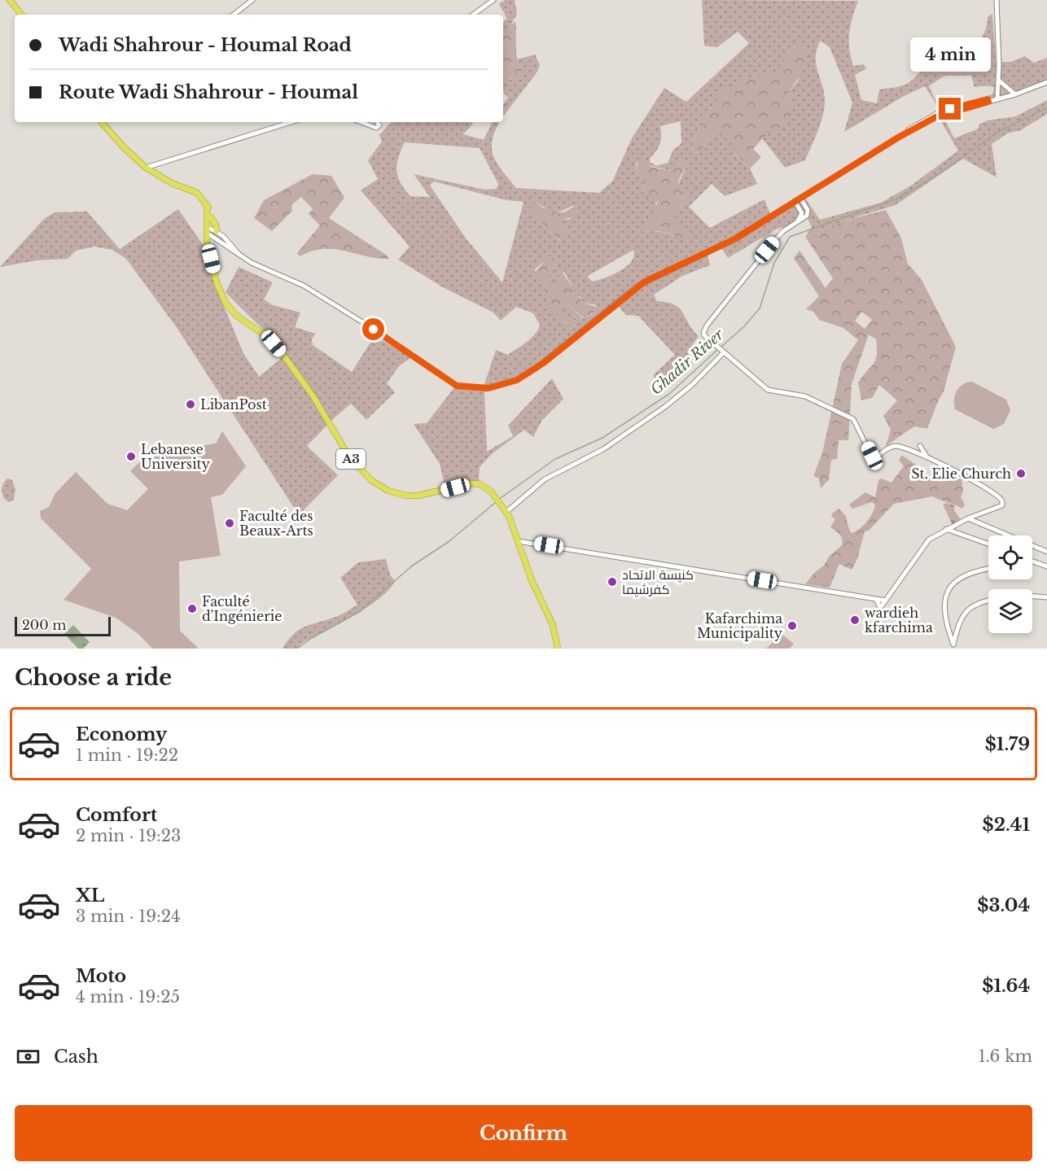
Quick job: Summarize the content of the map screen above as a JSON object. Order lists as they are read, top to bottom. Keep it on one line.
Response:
{"streets":{"highway":["A3"]},"water":["Ghadir River"],"places":["LibanPost","Lebanese University","St. Elie Church","Faculté des Beaux-Arts","كنيسة الاتحاد كفرشيما","Faculté d'Ingénierie","wardieh kfarchima","Kafarchima Municipality"],"scale_bar":"200 m","page":{"banner":["Wadi Shahrour - Houmal Road","Route Wadi Shahrour - Houmal"],"bubble":"4 min","scale":"200 m","heading":"Choose a ride","list":[{"name":"Economy","note":"1 min · 19:22","value":"$1.79"},{"name":"Comfort","note":"2 min · 19:23","value":"$2.41"},{"name":"XL","note":"3 min · 19:24","value":"$3.04"},{"name":"Moto","note":"4 min · 19:25","value":"$1.64"}],"pay":["Cash","1.6 km"],"buttons":"Confirm"}}
